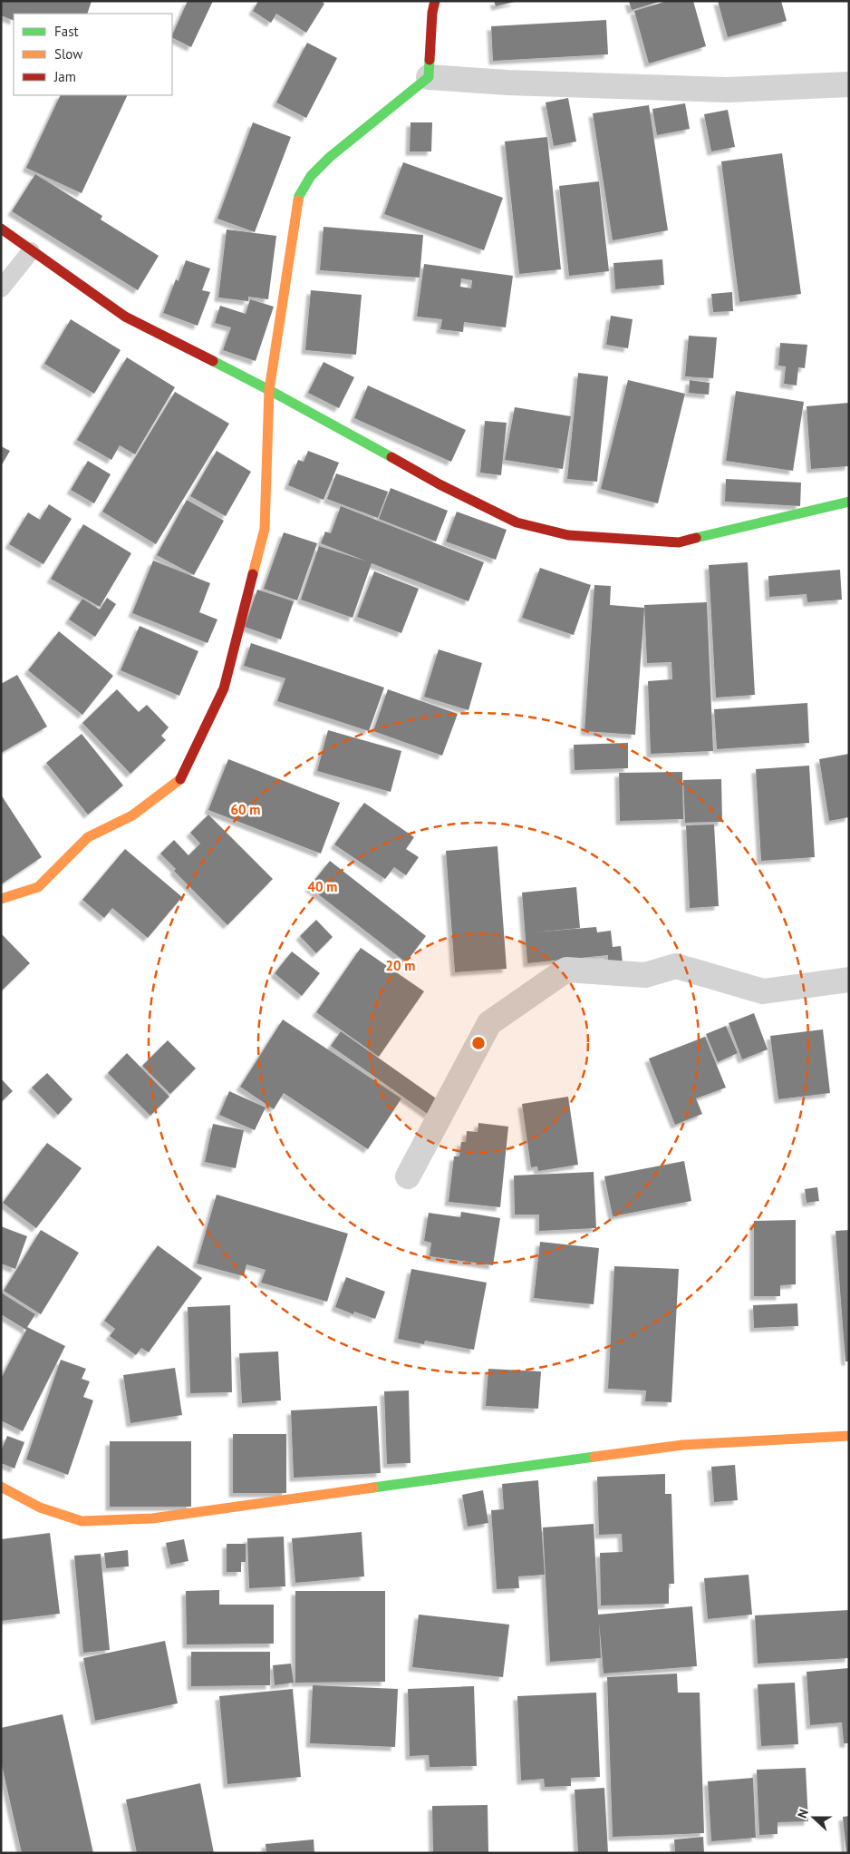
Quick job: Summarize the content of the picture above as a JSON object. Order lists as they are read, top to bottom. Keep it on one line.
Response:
{"legend":["Fast","Slow","Jam"],"north":"left","rings":["60 m","40 m","20 m"]}
